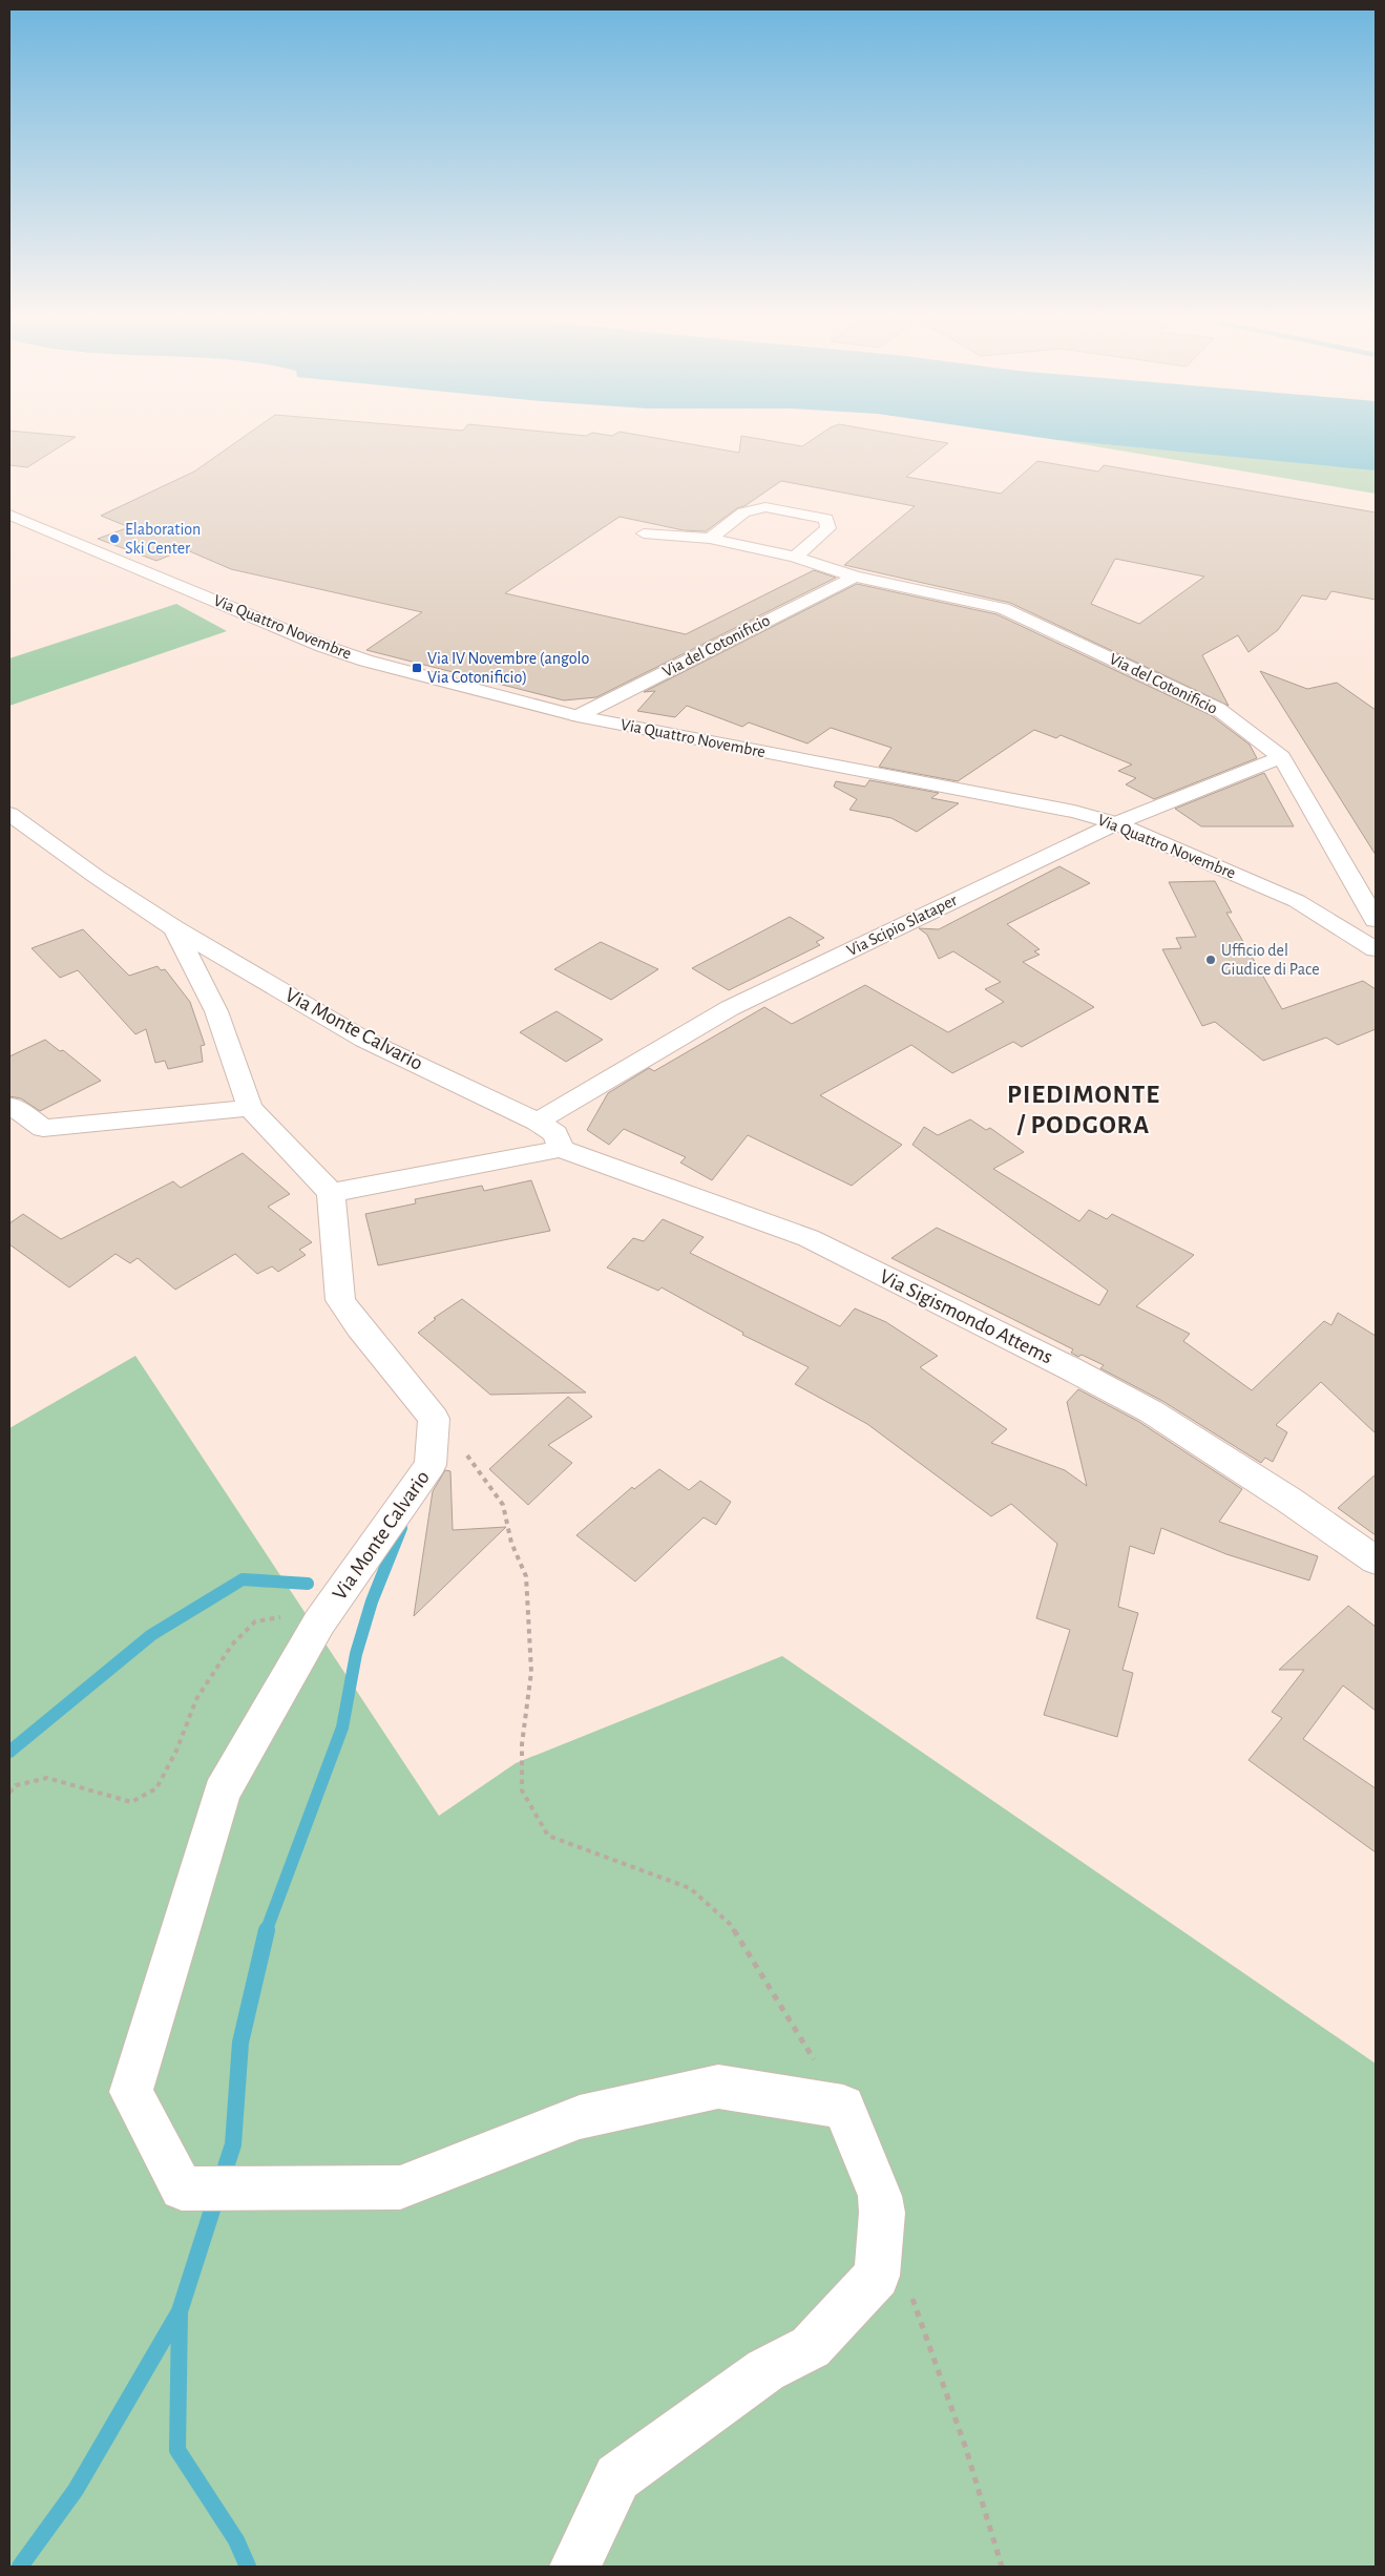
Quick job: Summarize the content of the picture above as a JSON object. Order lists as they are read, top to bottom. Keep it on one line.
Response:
{"streets":{"street":["Via Quattro Novembre","Via del Cotonificio","Via Scipio Slataper","Via Monte Calvario","Via Sigismondo Attems"]},"crossings":[["Via Quattro Novembre","Via del Cotonificio"],["Via Quattro Novembre","Via Scipio Slataper"],["Via del Cotonificio","Via Scipio Slataper"],["Via Scipio Slataper","Via Monte Calvario"]],"districts":["PIEDIMONTE / PODGORA"],"places":{"other":["Elaboration Ski Center","Ufficio del Giudice di Pace"],"transit":["Via IV Novembre (angolo Via Cotonificio)"]}}
